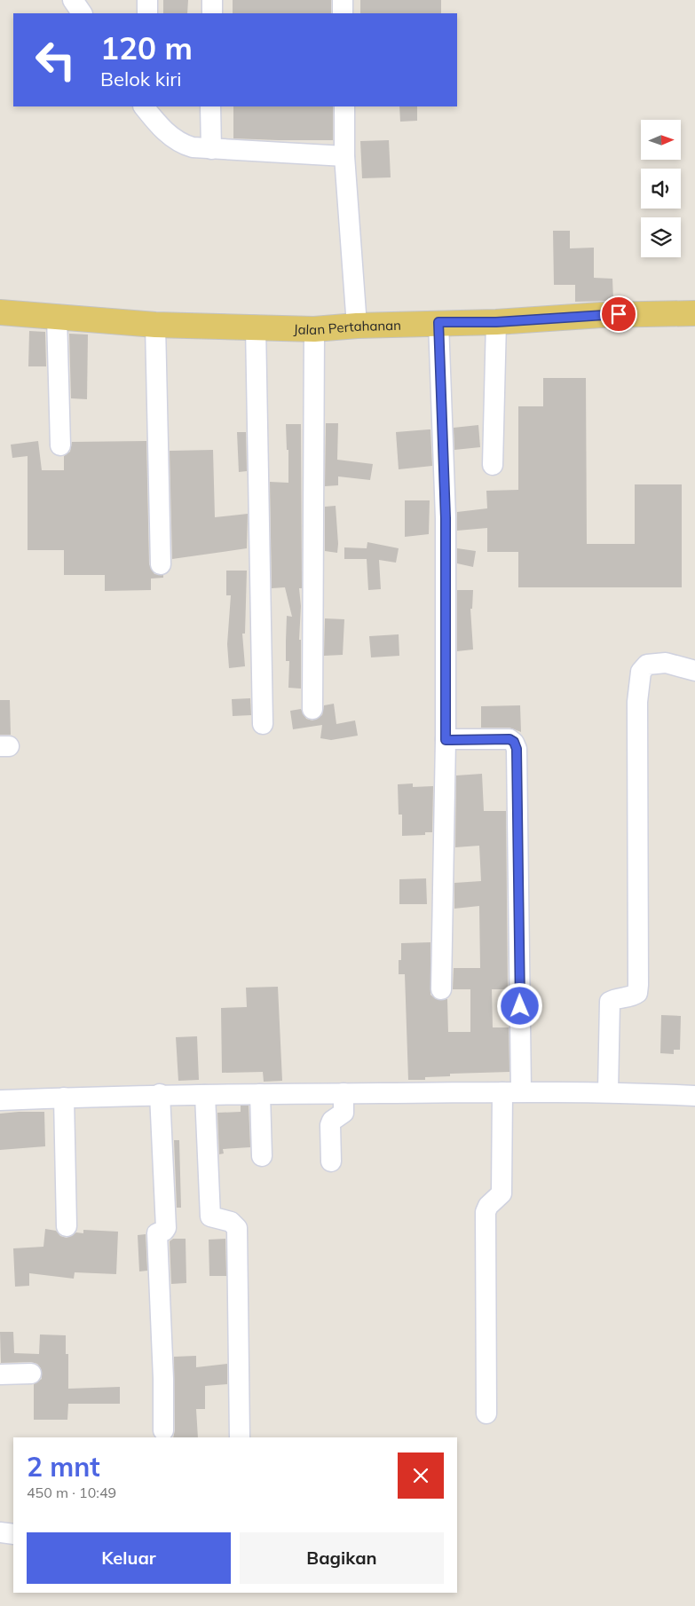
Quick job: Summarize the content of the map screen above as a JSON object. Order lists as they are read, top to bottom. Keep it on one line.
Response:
{"streets":{"main road":["Jalan Pertahanan"]},"north":"right","page":{"turn":["120 m","Belok kiri"],"heading":["2 mnt","450 m · 10:49"],"buttons":["Keluar","Bagikan"]}}
